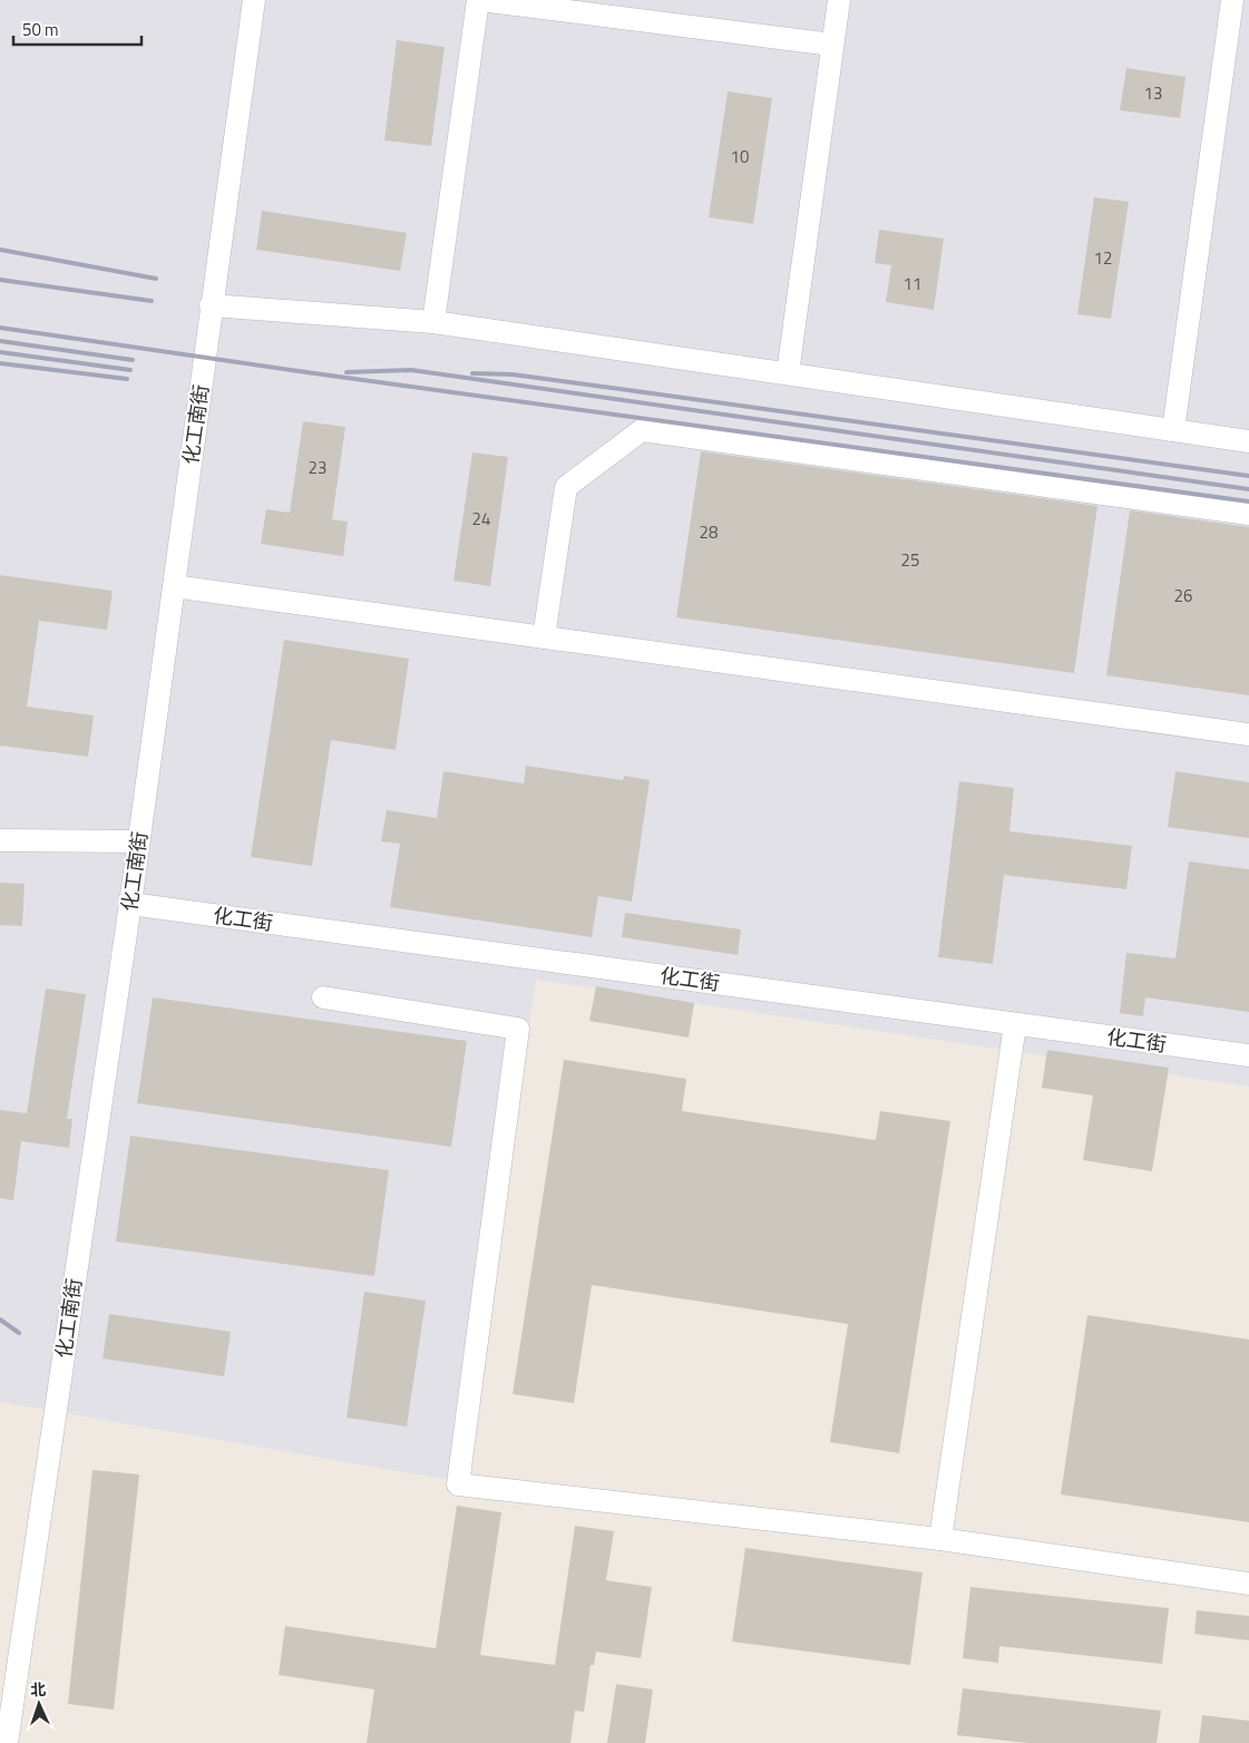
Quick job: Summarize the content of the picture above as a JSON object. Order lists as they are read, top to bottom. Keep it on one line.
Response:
{"streets":{"street":["化工南街","化工街"]},"crossings":[["化工南街","化工街"]],"house_numbers":["13","10","12","11","23","24","28","25","26"],"scale_bar":"50 m","north":"top"}
